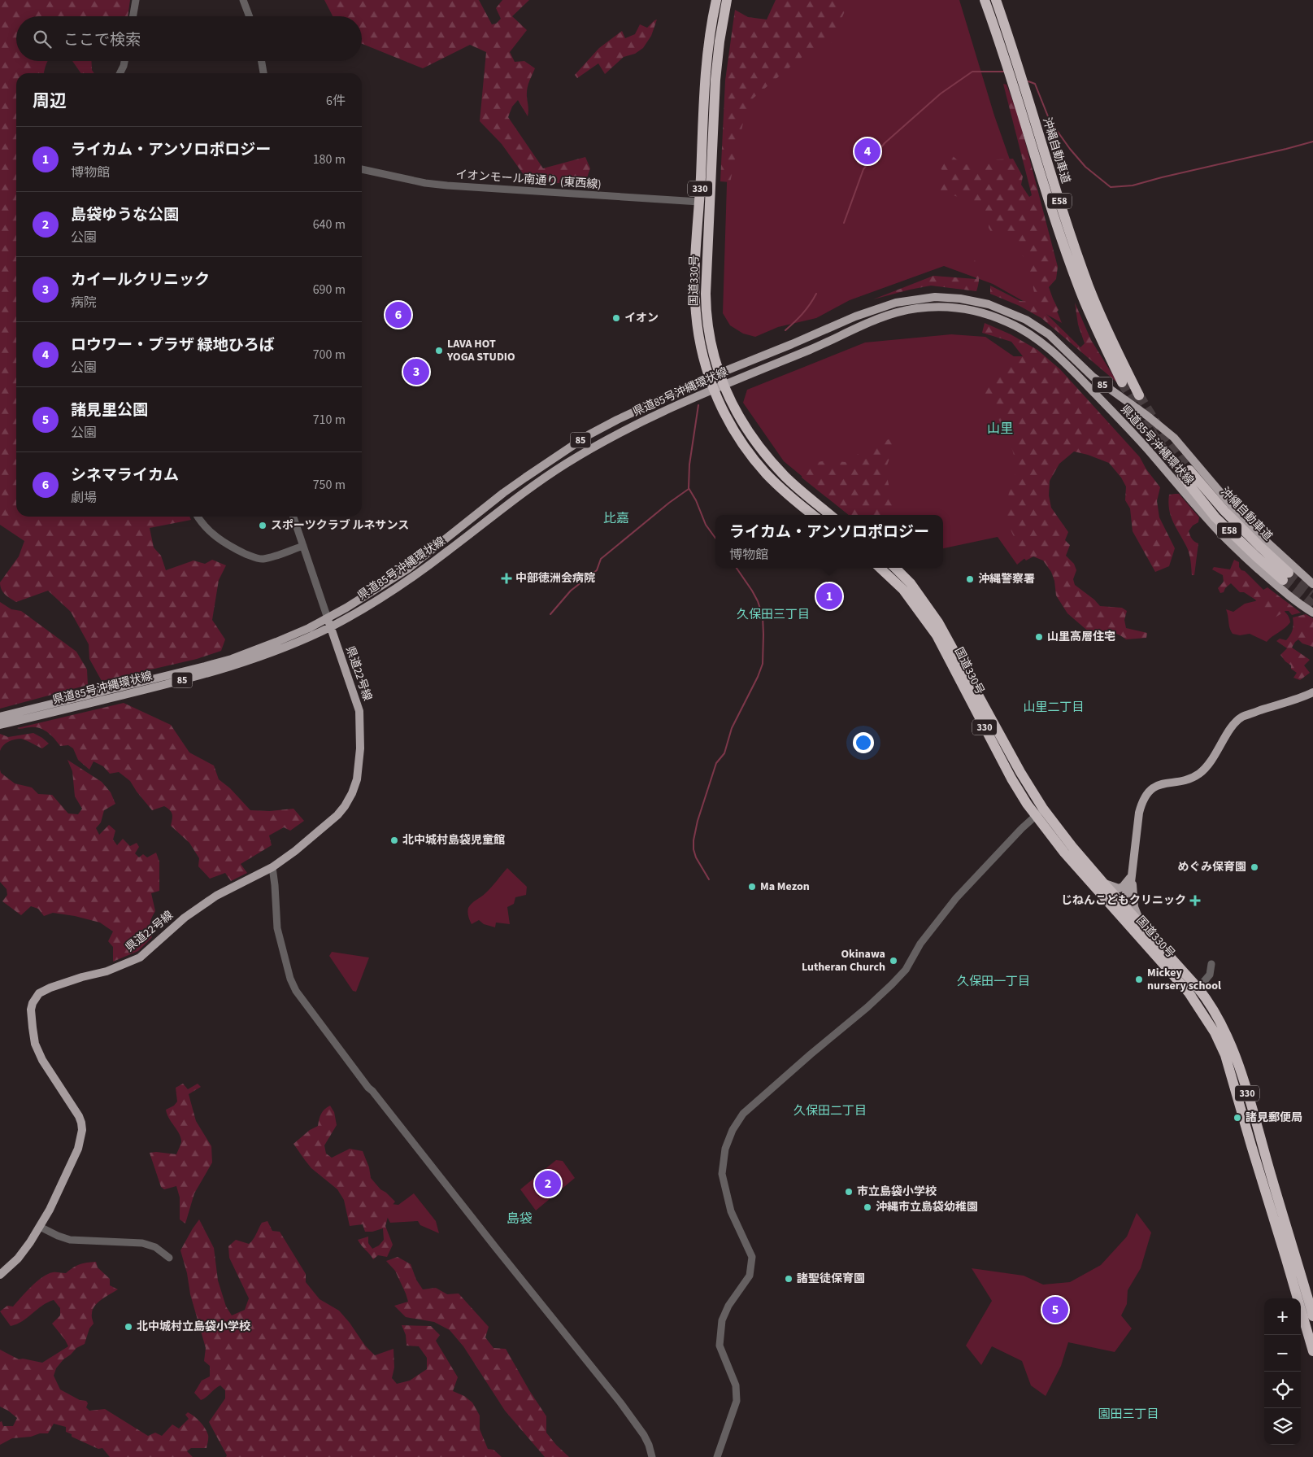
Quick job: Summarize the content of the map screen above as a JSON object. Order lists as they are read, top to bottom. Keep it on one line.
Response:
{"streets":{"highway":["沖縄自動車道","330","E58","国道330号"],"main road":["85","県道85号沖縄環状線","県道22号線"],"street":["イオンモール南通り (東西線)"]},"crossings":[["イオンモール南通り (東西線)","国道330号"],["国道330号","県道85号沖縄環状線"],["県道85号沖縄環状線","県道22号線"]],"districts":["山里","比嘉","久保田三丁目","山里二丁目","久保田一丁目","久保田二丁目","島袋","園田三丁目"],"places":{"other":["イオン","LAVA HOT YOGA STUDIO","スポーツクラブ ルネサンス","沖縄警察署","山里高層住宅","北中城村島袋児童館","めぐみ保育園","Ma Mezon","Okinawa Lutheran Church","Mickey nursery school","諸見郵便局","市立島袋小学校","沖縄市立島袋幼稚園","諸聖徒保育園","北中城村立島袋小学校"],"health":["中部徳洲会病院","じねんこどもクリニック"]},"page":{"search":"ここで検索","heading":["周辺","6件"],"list":[{"mark":"1","name":"ライカム・アンソロポロジー","note":"博物館","value":"180 m"},{"mark":"2","name":"島袋ゆうな公園","note":"公園","value":"640 m"},{"mark":"3","name":"カイールクリニック","note":"病院","value":"690 m"},{"mark":"4","name":"ロウワー・プラザ 緑地ひろば","note":"公園","value":"700 m"},{"mark":"5","name":"諸見里公園","note":"公園","value":"710 m"},{"mark":"6","name":"シネマライカム","note":"劇場","value":"750 m"}],"pins":["4","6","3","1","2","5"],"popup":["ライカム・アンソロポロジー","博物館"],"map_buttons":["+","−"]}}
